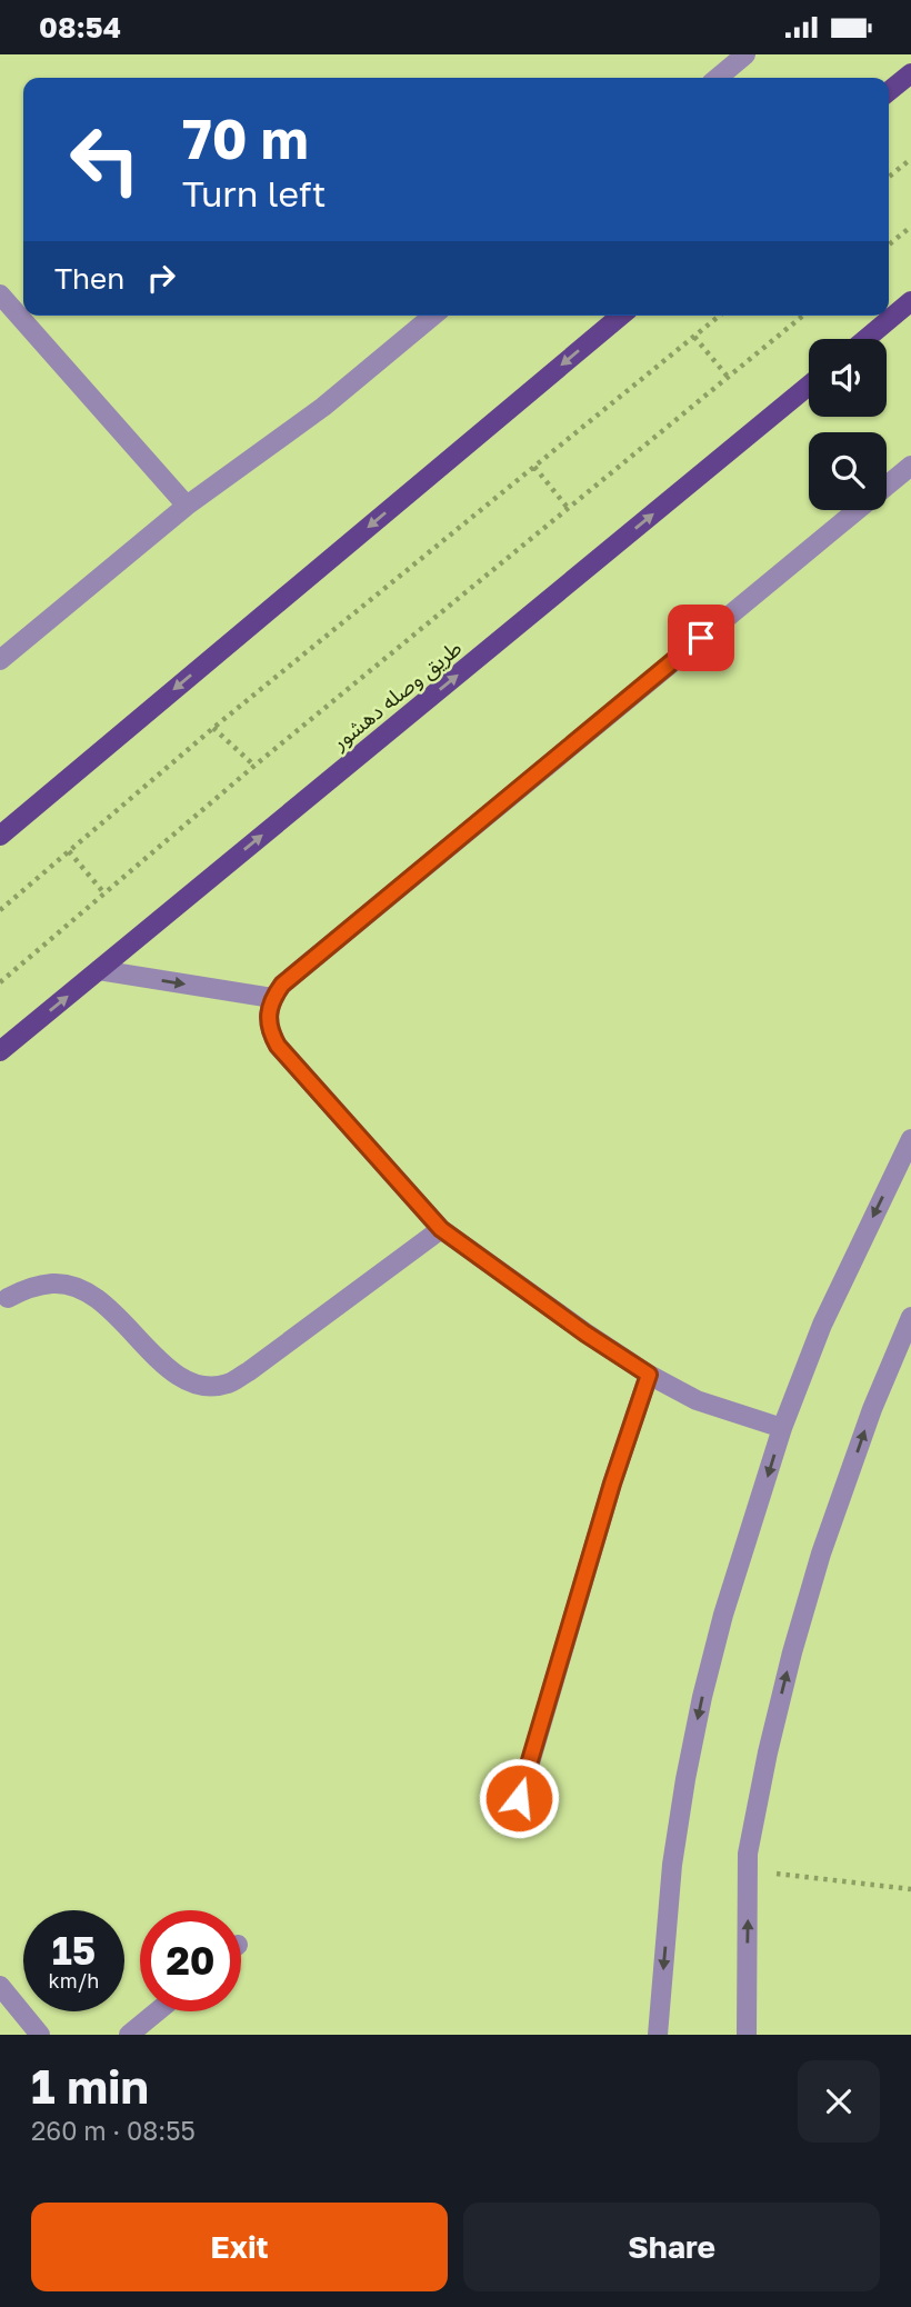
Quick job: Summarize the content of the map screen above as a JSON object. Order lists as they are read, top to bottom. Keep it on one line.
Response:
{"streets":{"main road":["طريق وصله دهشور"]},"page":{"status":"08:54","turn":["70 m","Turn left"],"then":"Then","speed":"15 km/h","limit":"20","heading":["1 min","260 m · 08:55"],"buttons":["Exit","Share"]}}
